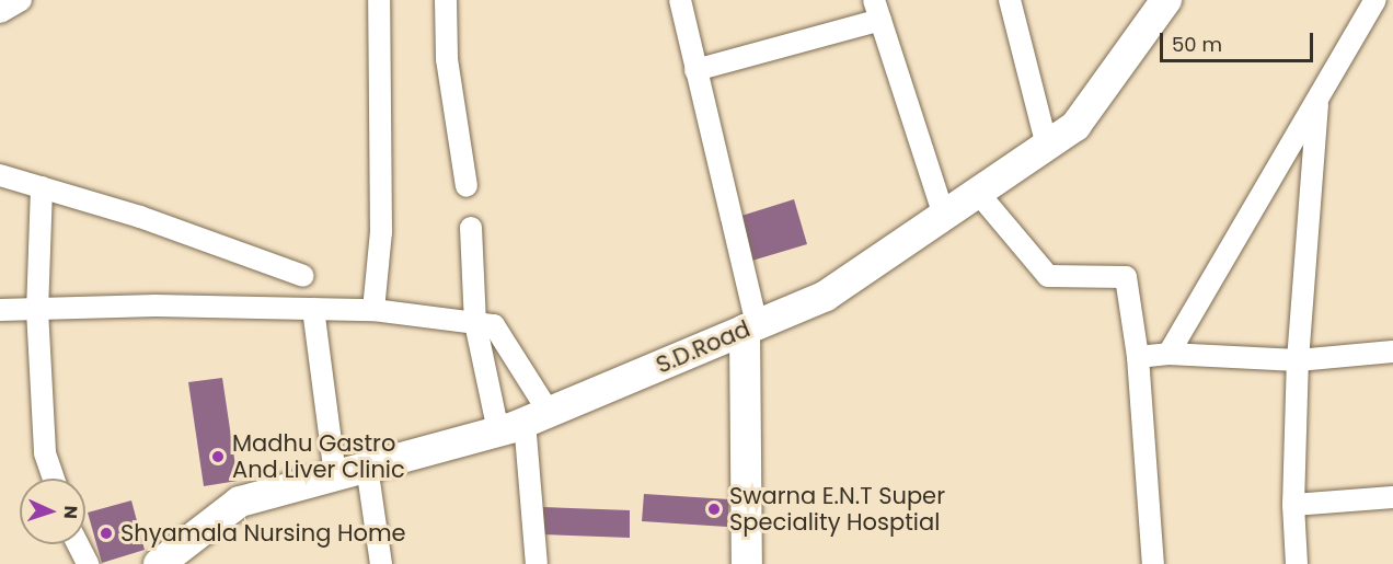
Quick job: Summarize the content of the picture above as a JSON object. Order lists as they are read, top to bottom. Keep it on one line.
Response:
{"streets":{"street":["S.D.Road"]},"places":["Madhu Gastro And Liver Clinic","Swarna E.N.T Super Speciality Hosptial","Shyamala Nursing Home"],"scale_bar":"50 m","north":"right"}
